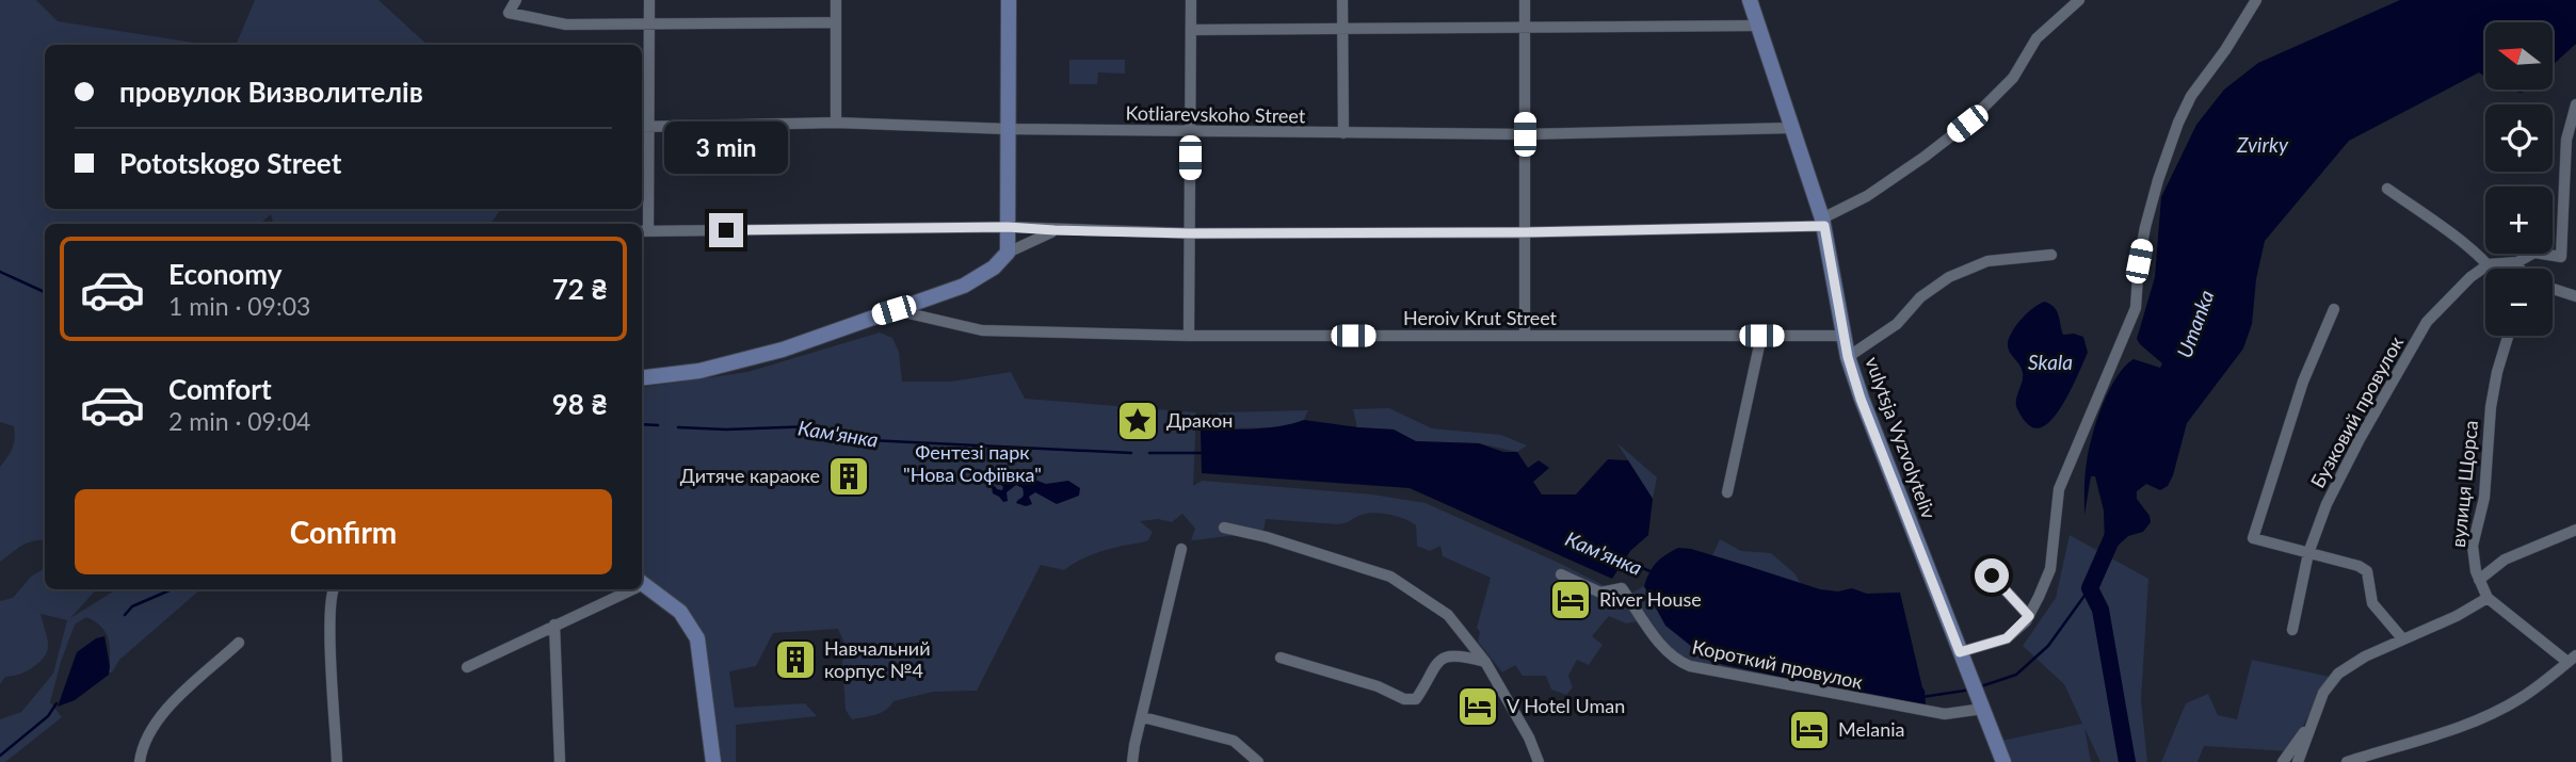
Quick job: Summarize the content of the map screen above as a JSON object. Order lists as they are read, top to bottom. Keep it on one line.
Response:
{"streets":{"street":["Kotliarevskoho Street","Heroiv Krut Street","Бузковий провулок","vulytsja Vyzvolyteliv","вулиця Щорса","Короткий провулок"]},"crossings":[["Kotliarevskoho Street","vulytsja Vyzvolyteliv"],["Heroiv Krut Street","vulytsja Vyzvolyteliv"],["vulytsja Vyzvolyteliv","Короткий провулок"]],"water":["Zvirky","Umanka","Skala","Кам'янка"],"parks":["Фентезі парк \"Нова Софіївка\""],"places":{"place":["Дракон"],"building":["Дитяче караоке","Навчальний корпус №4"],"hotel":["River House","V Hotel Uman","Melania"]},"north":"left","page":{"map_buttons":["+","−"],"banner":["провулок Визволителів","Pototskogo Street"],"bubble":"3 min","list":[{"name":"Economy","note":"1 min · 09:03","value":"72 ₴"},{"name":"Comfort","note":"2 min · 09:04","value":"98 ₴"}],"buttons":"Confirm"}}
